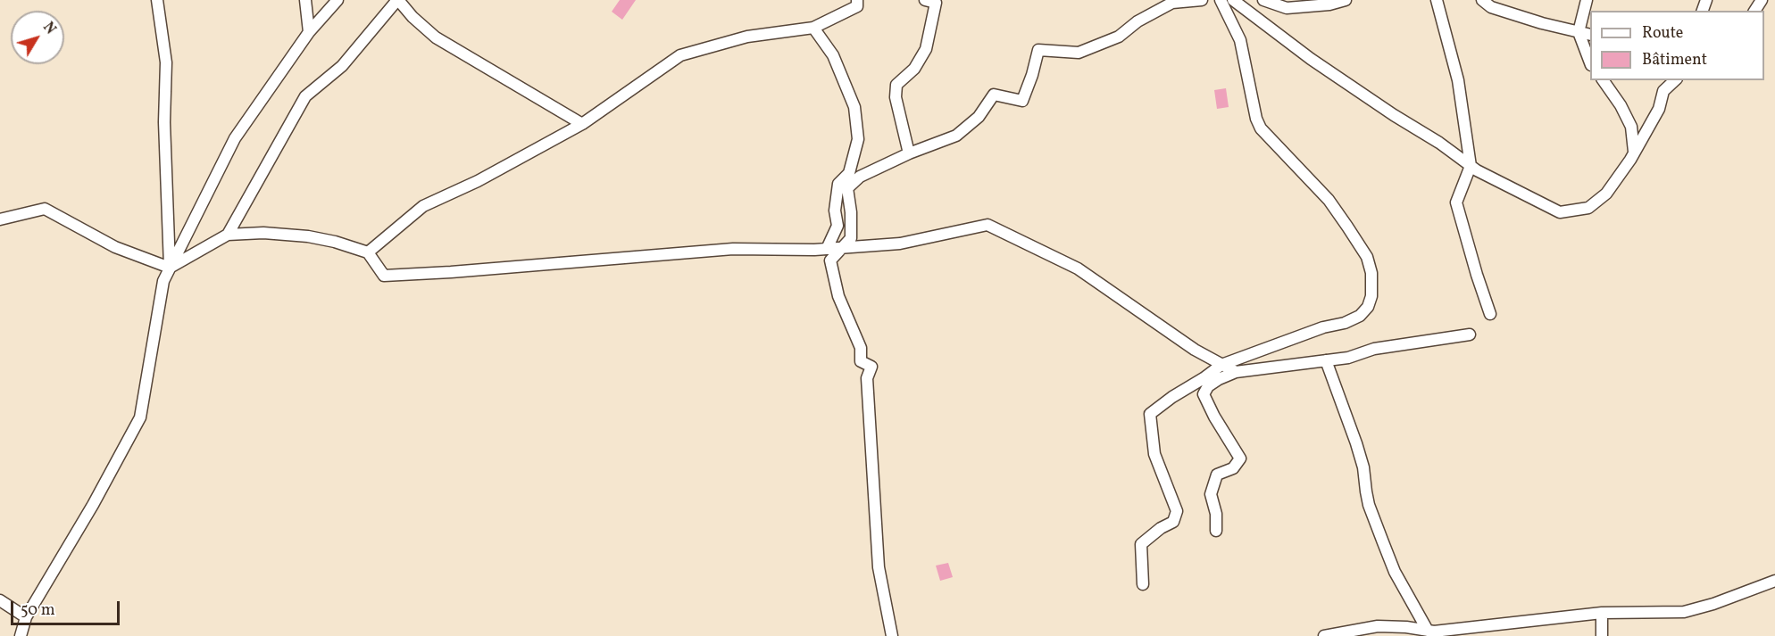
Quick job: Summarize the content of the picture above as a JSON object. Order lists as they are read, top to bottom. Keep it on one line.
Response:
{"legend":["Route","Bâtiment"],"scale_bar":"50 m","north":"top right"}
